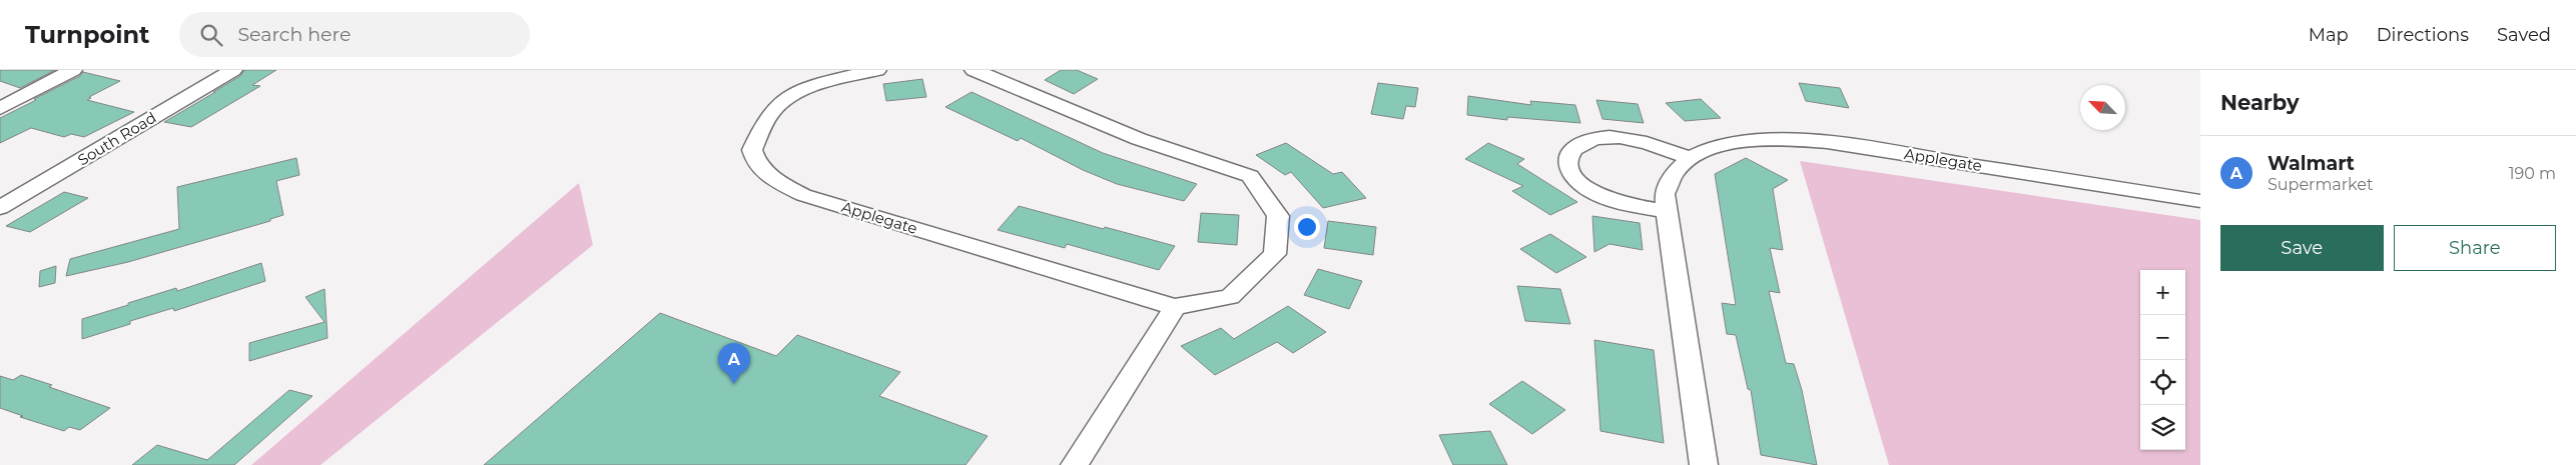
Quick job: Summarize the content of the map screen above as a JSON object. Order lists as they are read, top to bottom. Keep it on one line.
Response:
{"streets":{"street":["South Road","Applegate"]},"north":"top left","page":{"header":"Turnpoint","search":"Search here","nav":["Map","Directions","Saved"],"heading":"Nearby","list":[{"mark":"A","name":"Walmart","note":"Supermarket","value":"190 m"}],"buttons":["Save","Share"],"map_buttons":["+","−"],"pins":"A"}}
